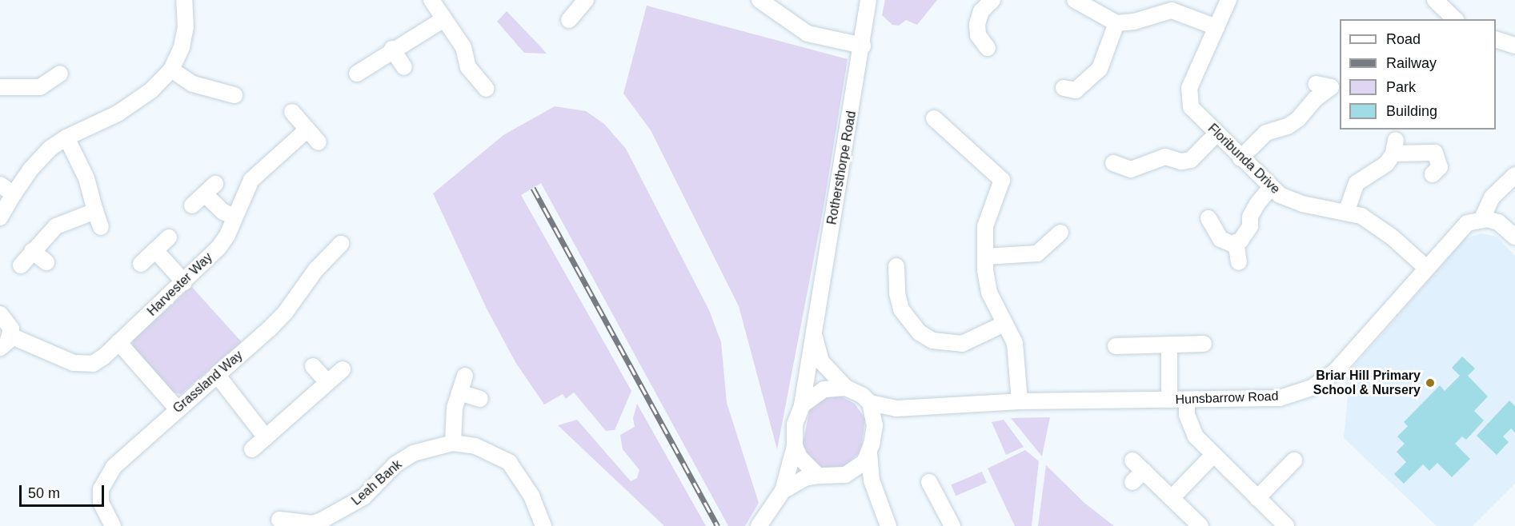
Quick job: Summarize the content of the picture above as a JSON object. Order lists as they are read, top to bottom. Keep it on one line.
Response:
{"streets":{"street":["Floribunda Drive","Rothersthorpe Road","Harvester Way","Grassland Way","Hunsbarrow Road","Leah Bank"]},"crossings":[["Floribunda Drive","Hunsbarrow Road"],["Rothersthorpe Road","Hunsbarrow Road"]],"places":["Briar Hill Primary School & Nursery"],"legend":["Road","Railway","Park","Building"],"scale_bar":"50 m"}
